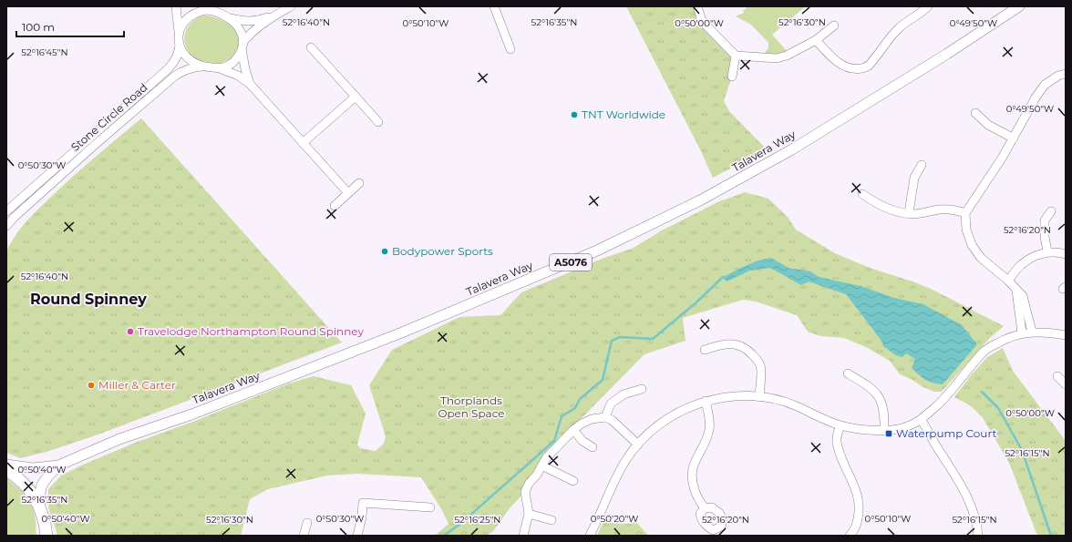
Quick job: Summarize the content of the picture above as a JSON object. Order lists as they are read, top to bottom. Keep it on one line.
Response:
{"streets":{"main road":["Talavera Way","A5076"],"street":["Stone Circle Road"]},"districts":["Round Spinney"],"parks":["Thorplands Open Space"],"places":{"other":["TNT Worldwide","Bodypower Sports","Travelodge Northampton Round Spinney","Miller & Carter"],"transit":["Waterpump Court"]},"scale_bar":"100 m","coordinates":["52°16'40\"N","52°16'35\"N","52°16'30\"N","0°50'10\"W","0°50'00\"W","0°49'50\"W","52°16'45\"N","0°50'30\"W","52°16'20\"N","52°16'15\"N","0°50'40\"W","0°50'20\"W","52°16'25\"N"]}
